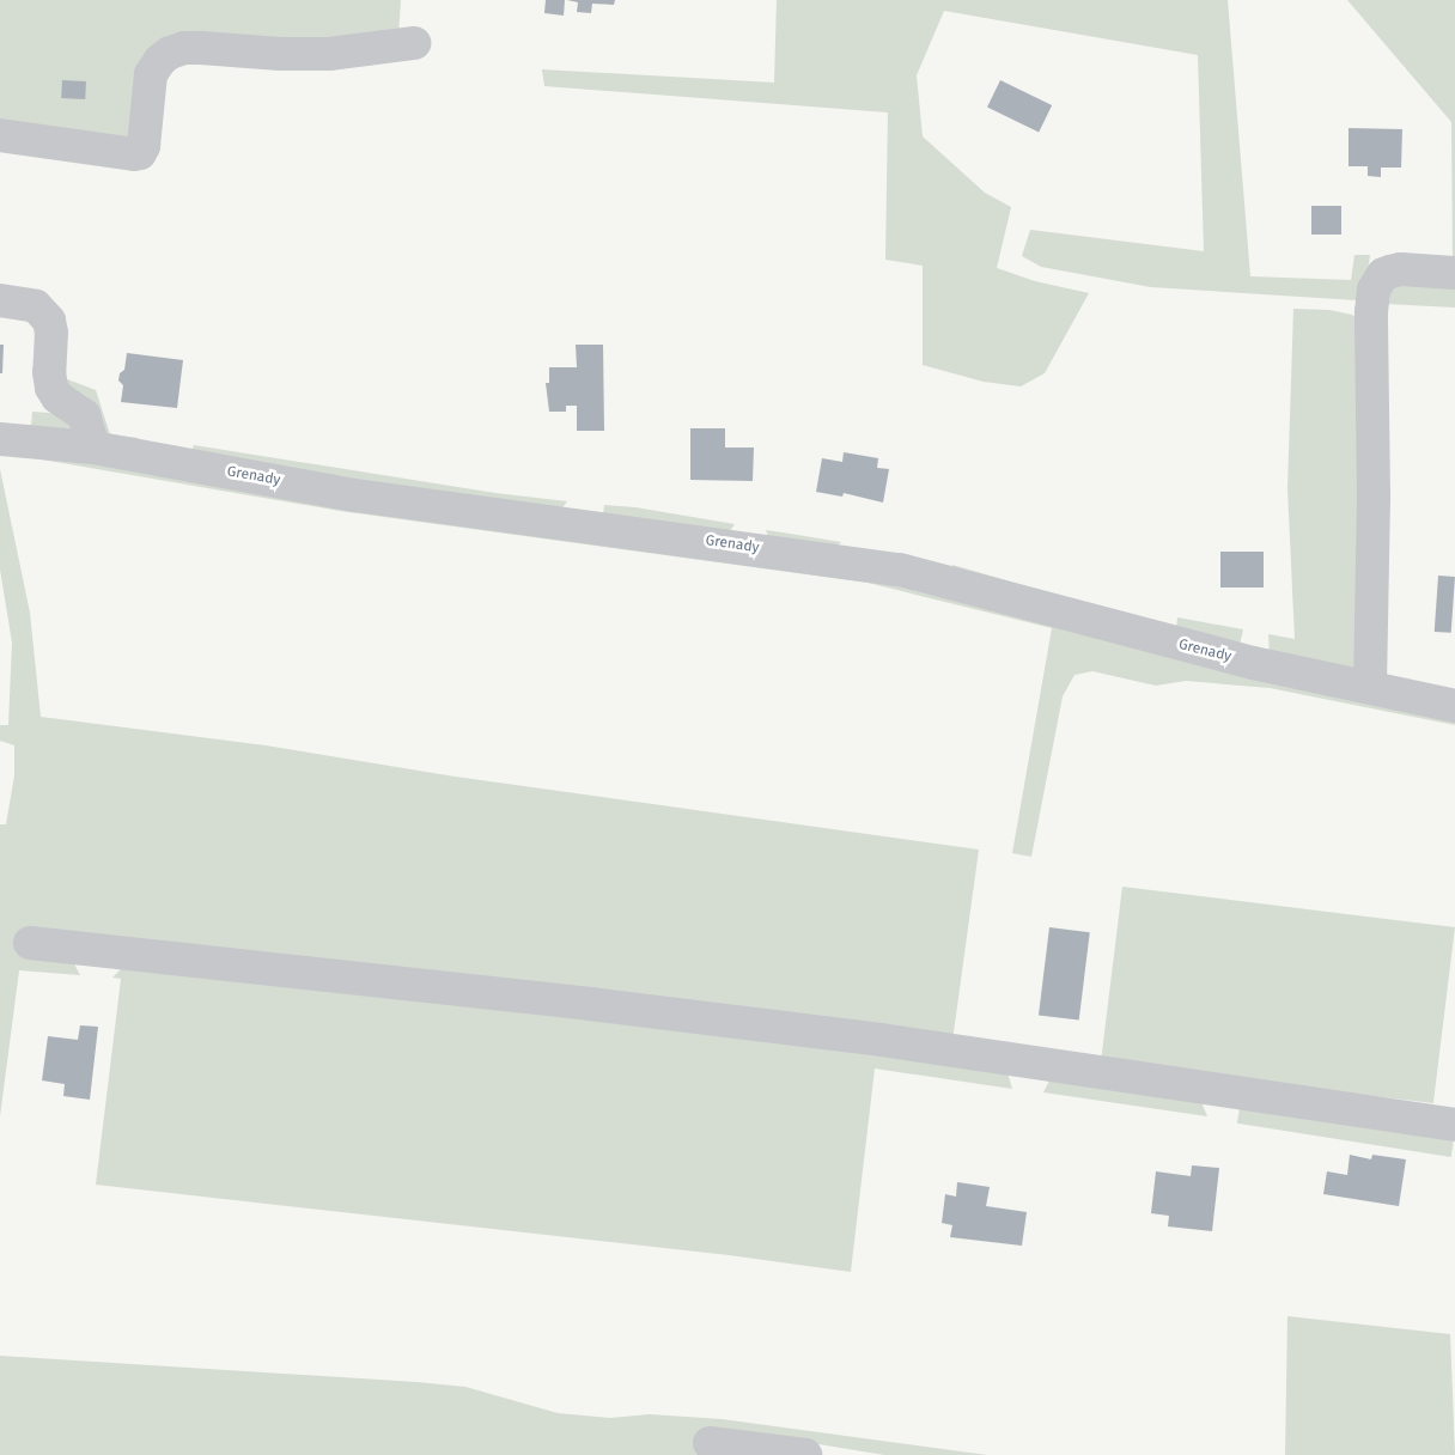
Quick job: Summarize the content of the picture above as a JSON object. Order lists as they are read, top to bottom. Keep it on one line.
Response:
{"streets":{"street":["Grenady"]}}
